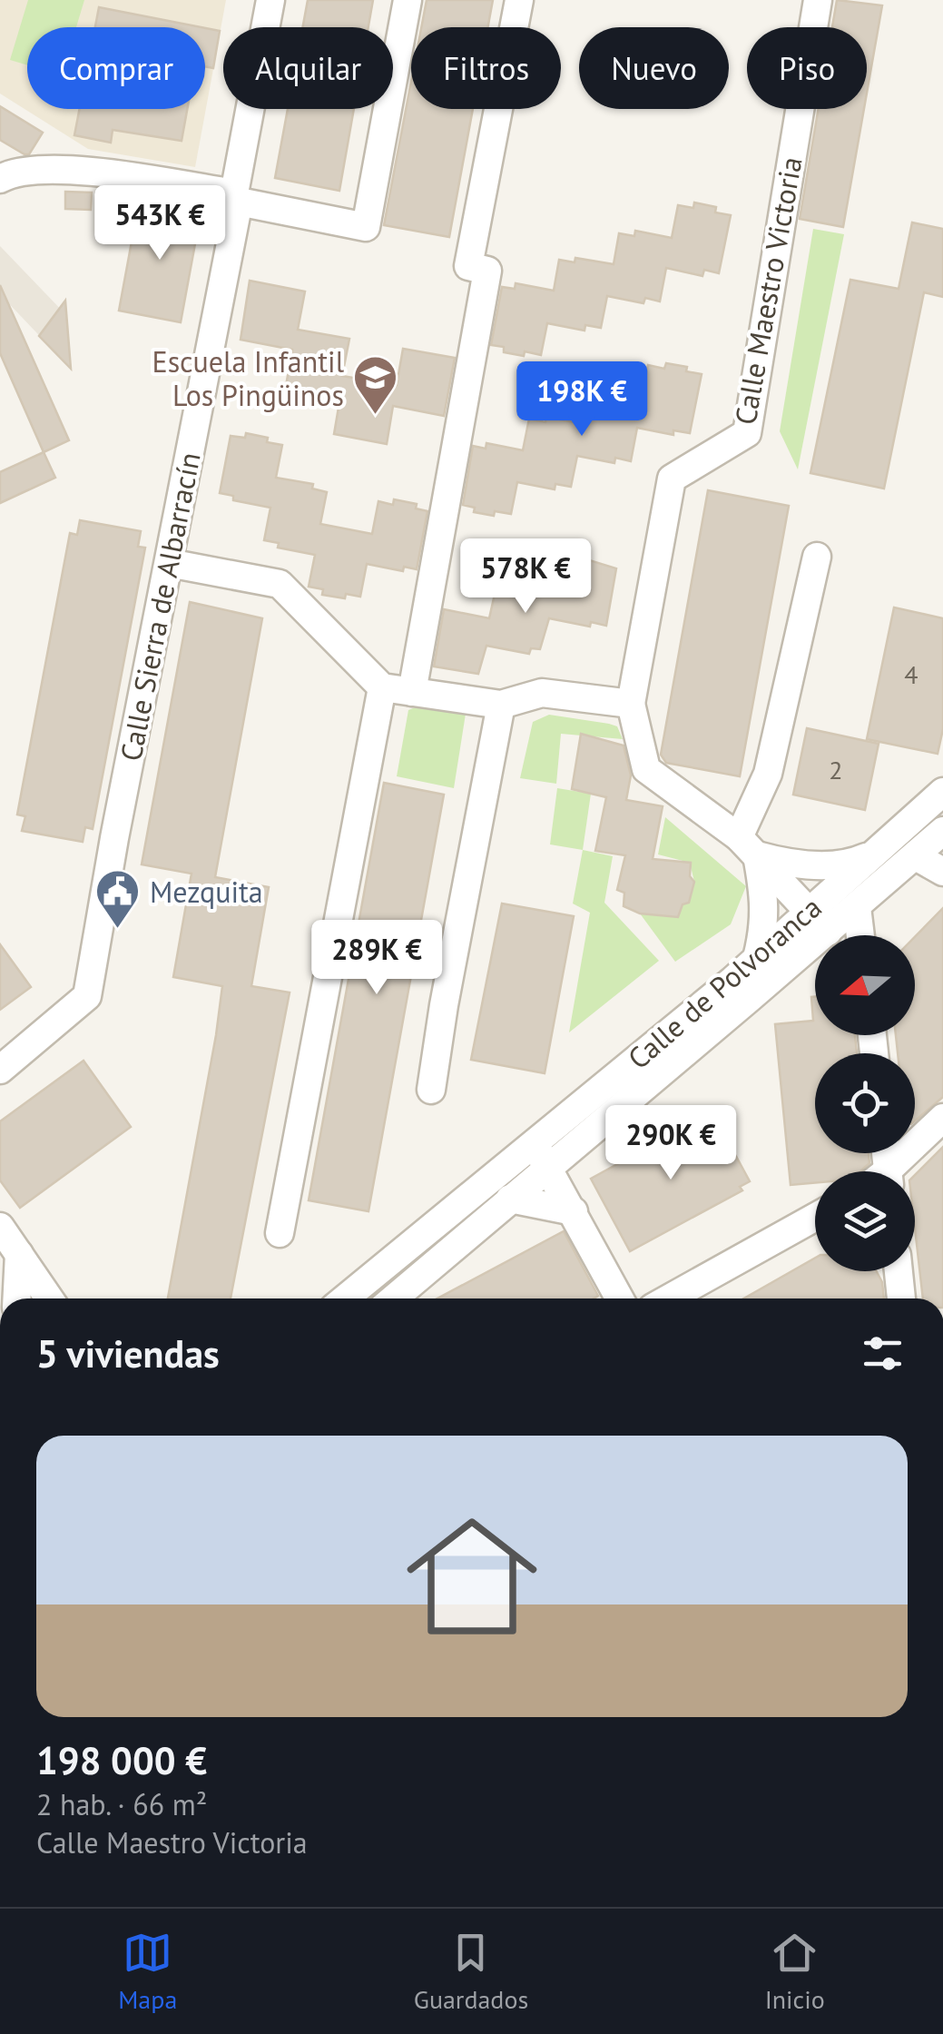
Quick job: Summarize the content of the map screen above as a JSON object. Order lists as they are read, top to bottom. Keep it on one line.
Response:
{"streets":{"street":["Calle Maestro Victoria","Calle Sierra de Albarracín","Calle de Polvoranca"]},"places":{"school or university":["Escuela Infantil Los Pingüinos"],"public building":["Mezquita"]},"house_numbers":["4","2"],"north":"left","page":{"chip":["Comprar","Alquilar","Filtros","Nuevo","Piso"],"price":["543K €","198K €","578K €","289K €","290K €"],"heading":"5 viviendas","list":[{"name":"198 000 €","note":"2 hab. · 66 m² · Calle Maestro Victoria"}],"tabs":["Mapa","Guardados","Inicio"]}}
